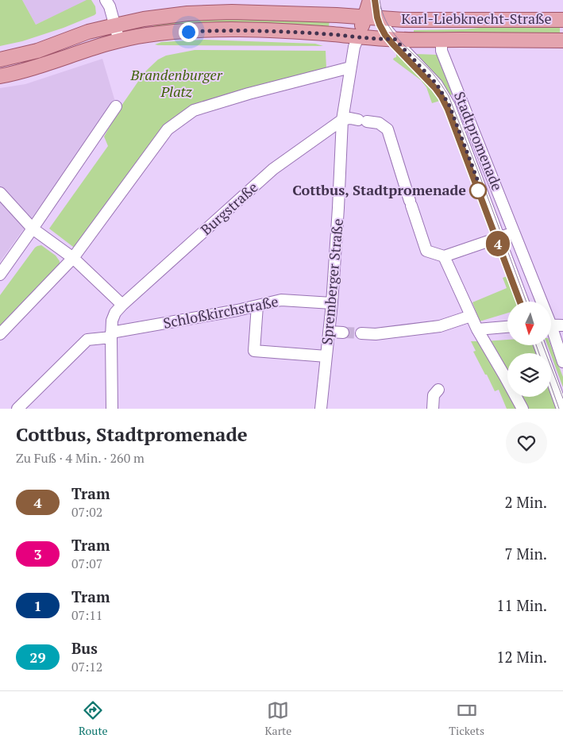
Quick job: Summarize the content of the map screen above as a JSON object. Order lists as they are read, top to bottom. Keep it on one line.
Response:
{"streets":{"main road":["Karl-Liebknecht-Straße"],"street":["Stadtpromenade","Burgstraße","Spremberger Straße","Schloßkirchstraße"]},"crossings":[["Karl-Liebknecht-Straße","Stadtpromenade"],["Karl-Liebknecht-Straße","Spremberger Straße"],["Burgstraße","Spremberger Straße"],["Burgstraße","Schloßkirchstraße"],["Spremberger Straße","Schloßkirchstraße"]],"parks":["Brandenburger Platz"],"places":["Cottbus, Stadtpromenade"],"lines":["tram line 4"],"north":"bottom","page":{"on_map":"4","heading":["Cottbus, Stadtpromenade","Zu Fuß · 4 Min. · 260 m"],"list":[{"mark":"4","name":"Tram","note":"07:02","value":"2 Min."},{"mark":"3","name":"Tram","note":"07:07","value":"7 Min."},{"mark":"1","name":"Tram","note":"07:11","value":"11 Min."},{"mark":"29","name":"Bus","note":"07:12","value":"12 Min."}],"tabs":["Route","Karte","Tickets"]}}
